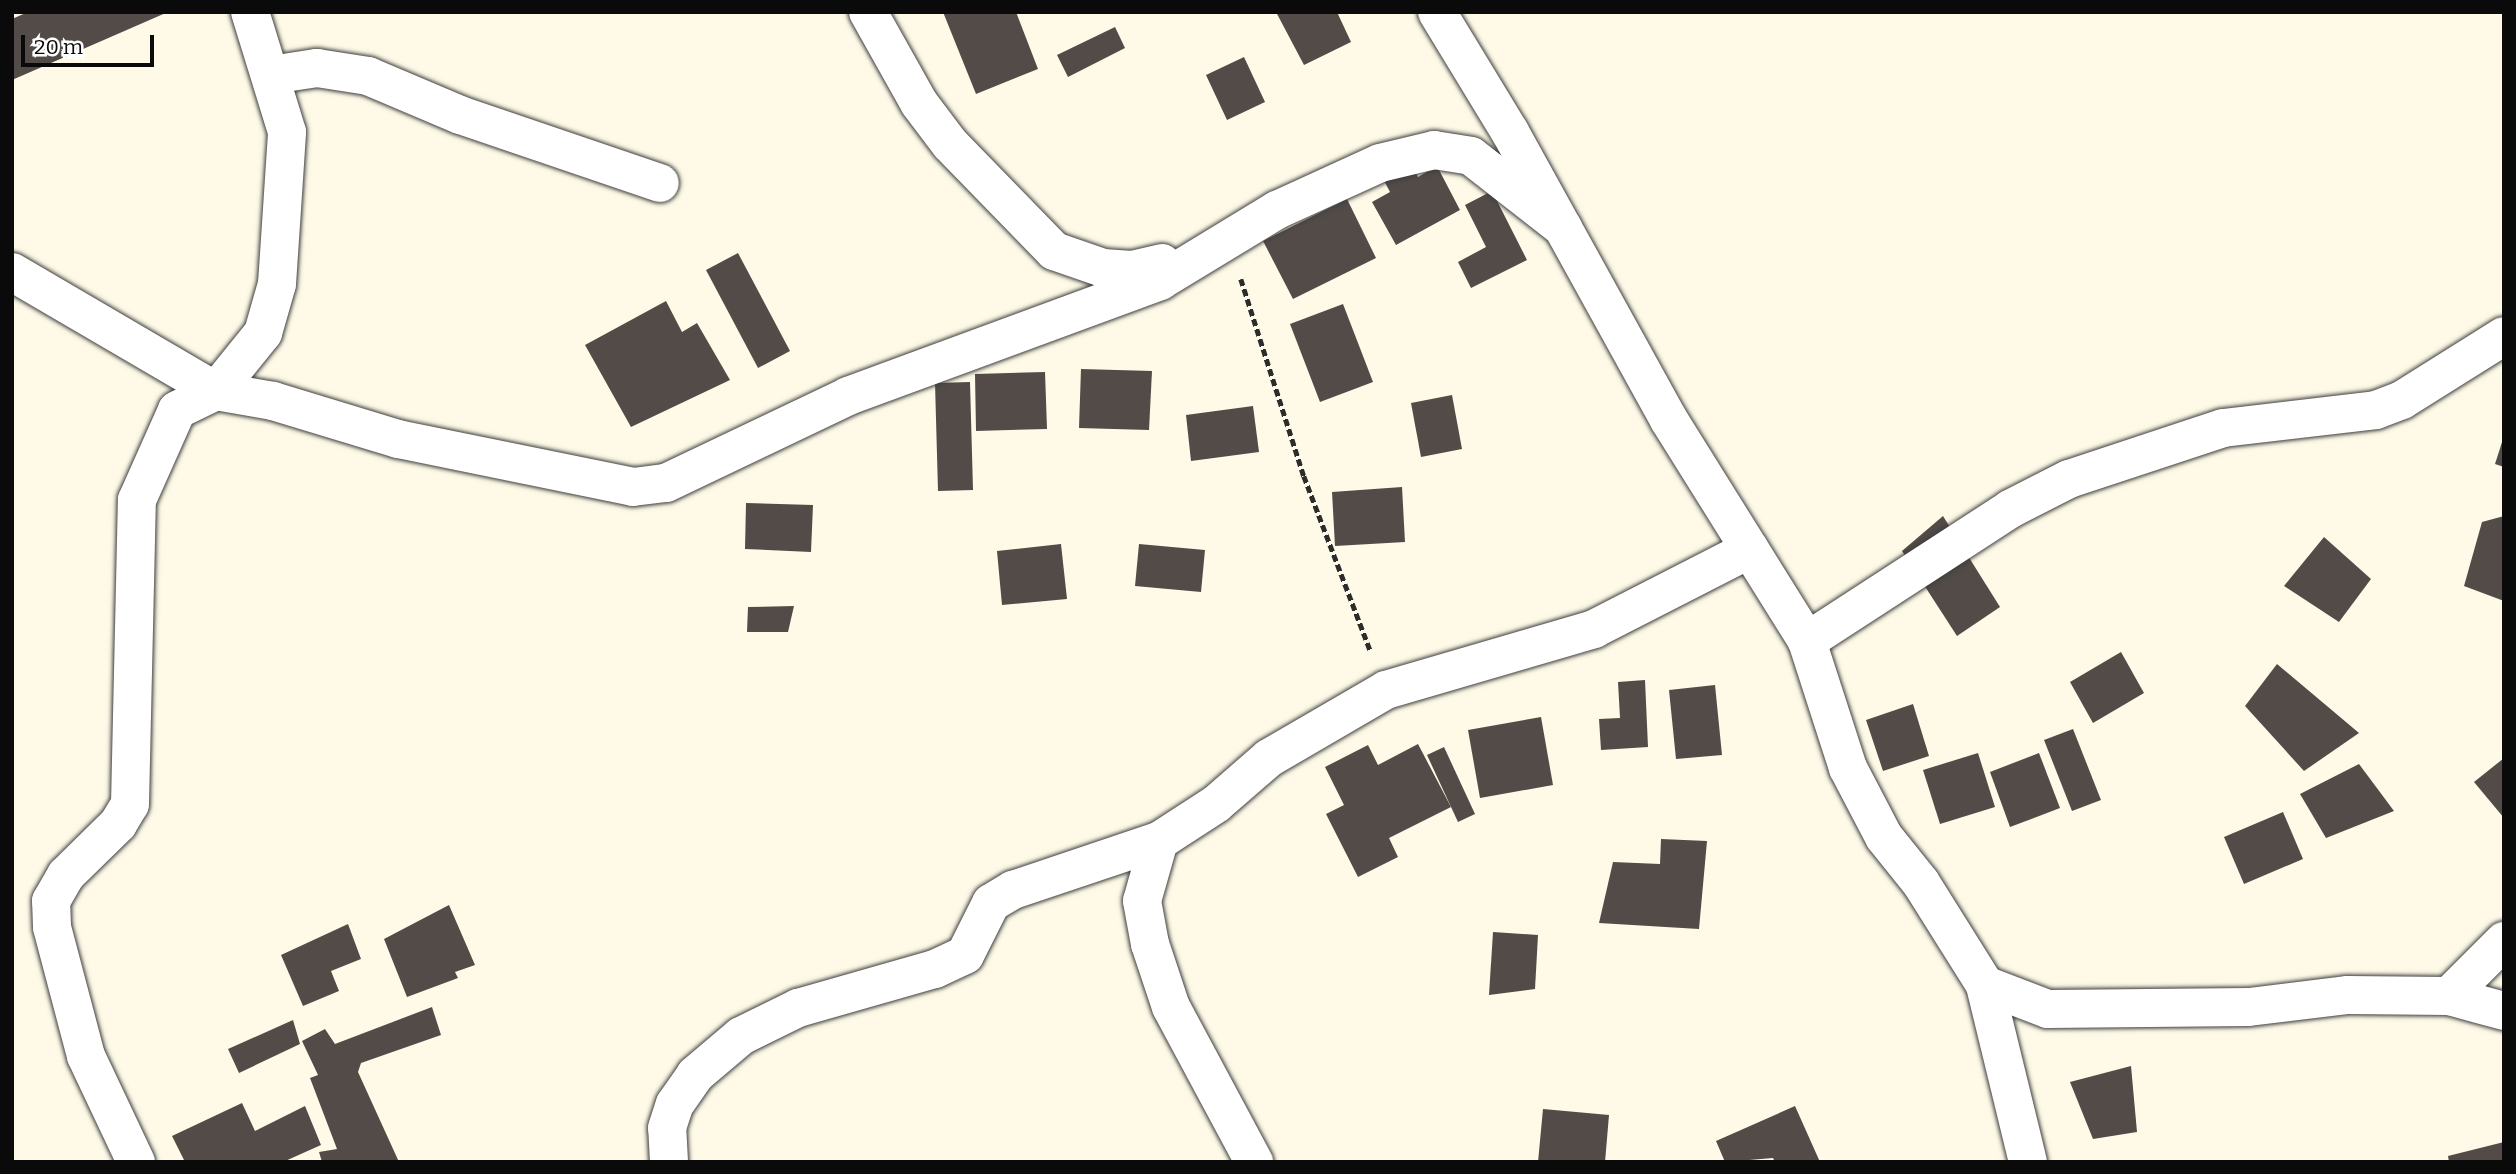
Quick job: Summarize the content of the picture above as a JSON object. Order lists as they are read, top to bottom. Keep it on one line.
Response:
{"scale_bar":"20 m"}
